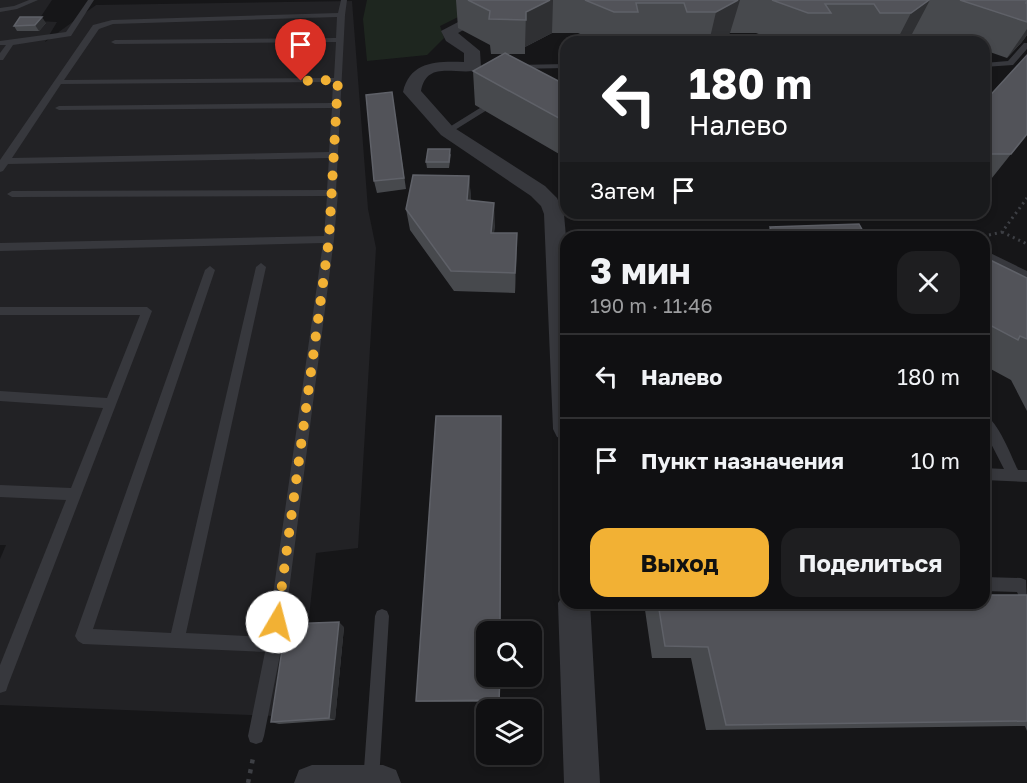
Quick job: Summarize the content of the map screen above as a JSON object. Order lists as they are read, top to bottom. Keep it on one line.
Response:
{"page":{"turn":["180 m","Налево"],"then":"Затем","heading":["3 мин","190 m · 11:46"],"list":[{"name":"Налево","value":"180 m"},{"name":"Пункт назначения","value":"10 m"}],"buttons":["Выход","Поделиться"]}}
